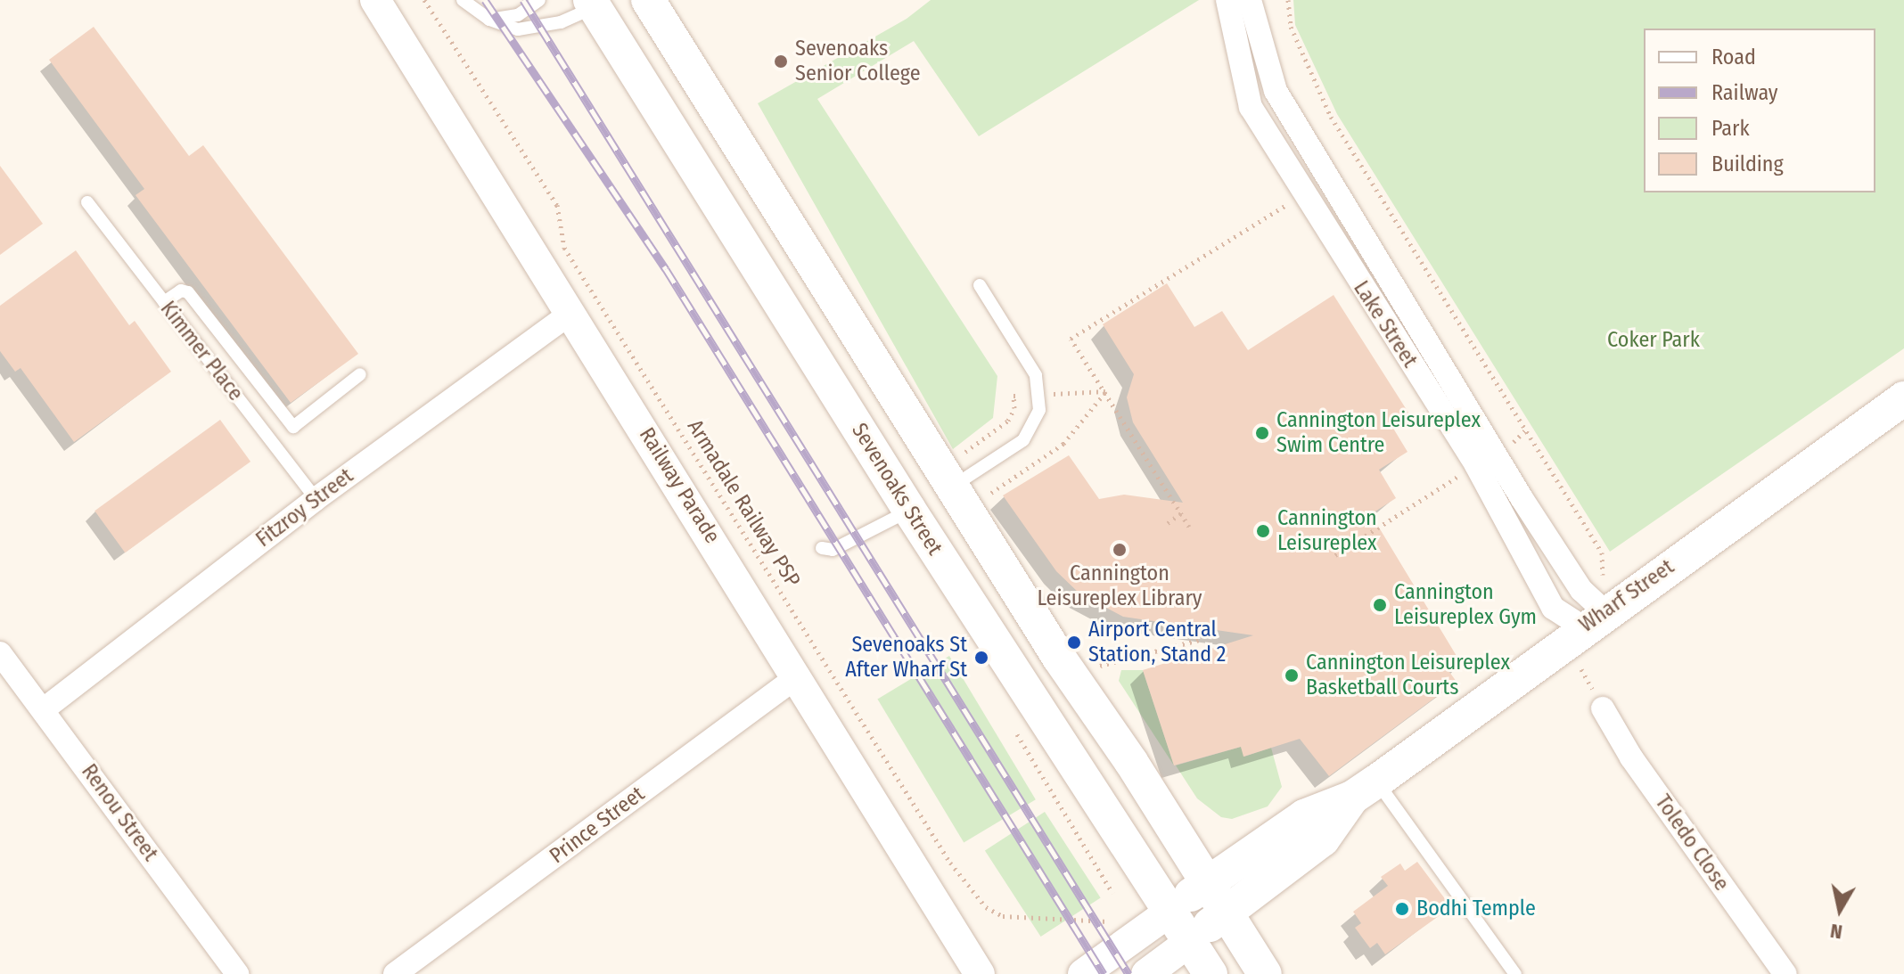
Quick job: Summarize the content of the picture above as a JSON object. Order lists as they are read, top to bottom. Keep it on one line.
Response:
{"streets":{"main road":["Sevenoaks Street","Wharf Street"],"street":["Lake Street","Railway Parade","Fitzroy Street","Renou Street","Prince Street","Toledo Close"],"lane":["Kimmer Place"],"path":["Armadale Railway PSP"]},"crossings":[["Lake Street","Wharf Street"],["Kimmer Place","Fitzroy Street"],["Railway Parade","Fitzroy Street"],["Railway Parade","Prince Street"],["Sevenoaks Street","Wharf Street"],["Fitzroy Street","Renou Street"]],"parks":["Coker Park"],"places":["Sevenoaks Senior College","Cannington Leisureplex Swim Centre","Cannington Leisureplex","Cannington Leisureplex Library","Cannington Leisureplex Gym","Airport Central Station, Stand 2","Sevenoaks St After Wharf St","Cannington Leisureplex Basketball Courts","Bodhi Temple"],"legend":["Road","Railway","Park","Building"],"north":"bottom"}
